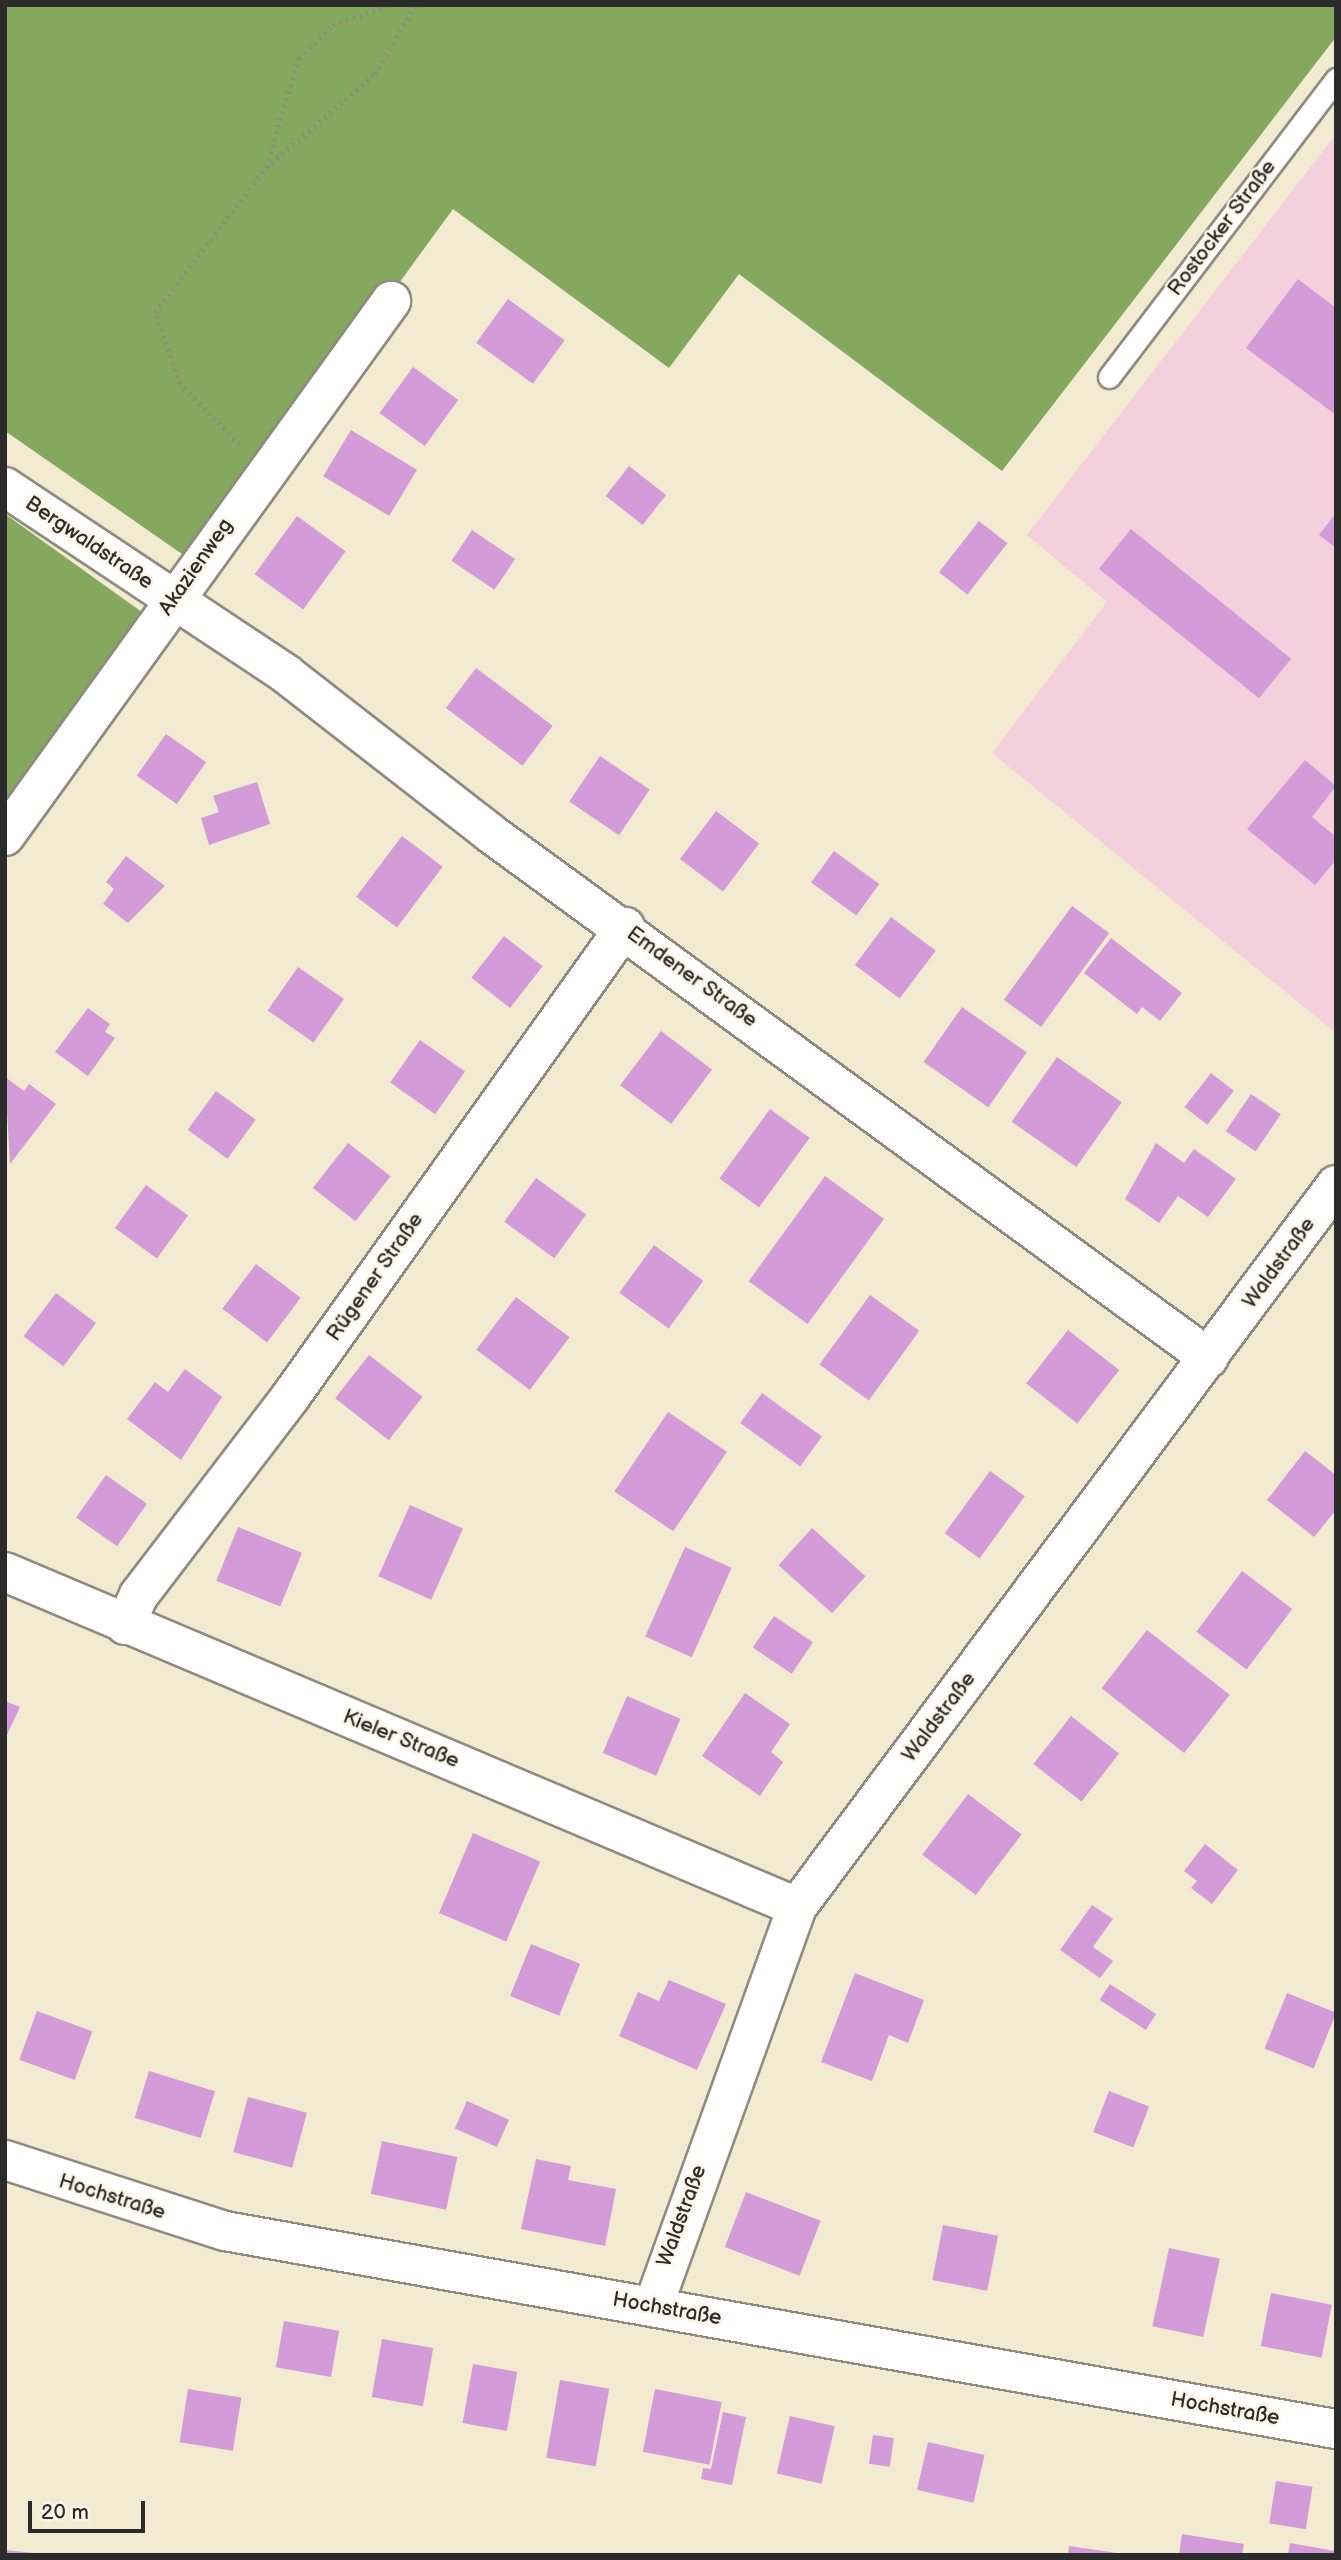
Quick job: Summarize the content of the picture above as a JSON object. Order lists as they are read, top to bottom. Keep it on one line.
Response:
{"streets":{"street":["Bergwaldstraße","Akazienweg","Emdener Straße","Waldstraße","Rügener Straße","Kieler Straße","Hochstraße"],"lane":["Rostocker Straße"]},"crossings":[["Bergwaldstraße","Akazienweg"],["Bergwaldstraße","Emdener Straße"],["Akazienweg","Emdener Straße"],["Emdener Straße","Waldstraße"],["Emdener Straße","Rügener Straße"],["Waldstraße","Kieler Straße"],["Waldstraße","Hochstraße"],["Rügener Straße","Kieler Straße"]],"scale_bar":"20 m"}
